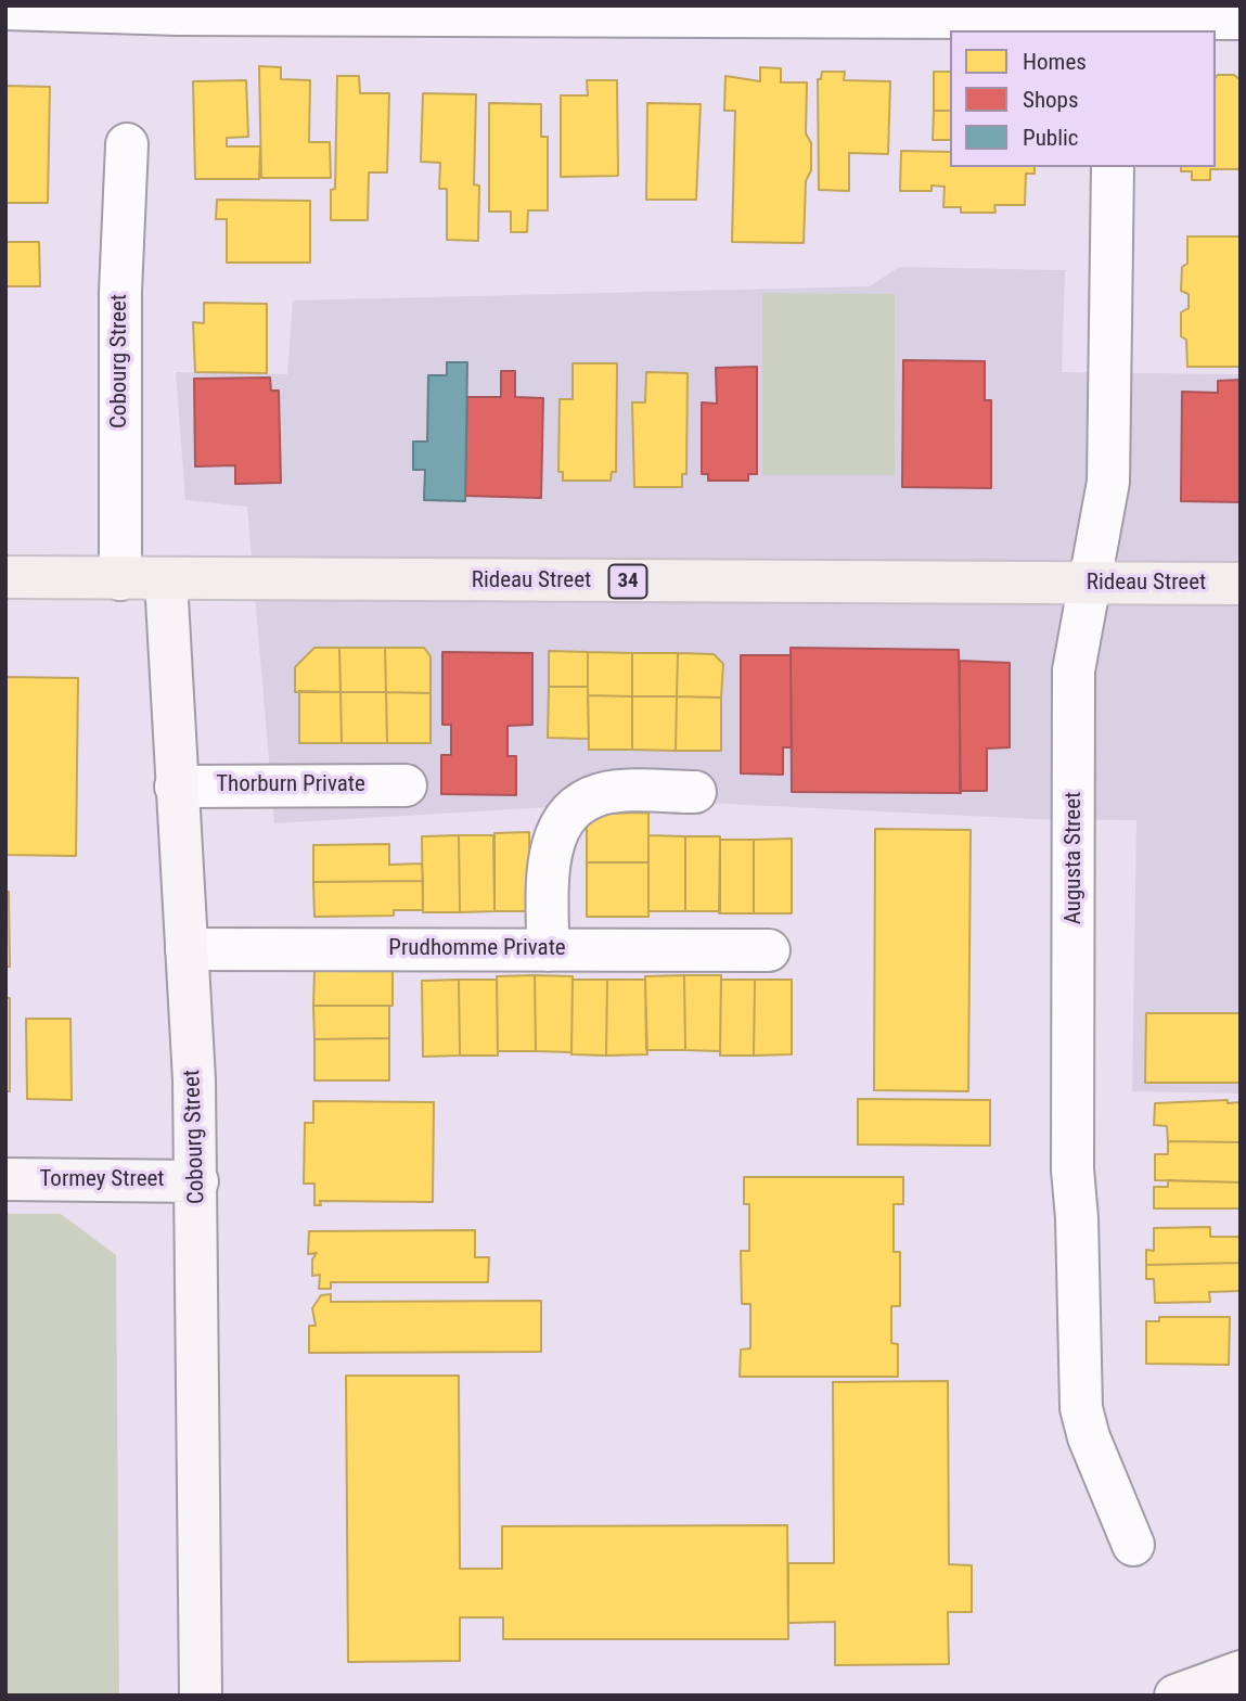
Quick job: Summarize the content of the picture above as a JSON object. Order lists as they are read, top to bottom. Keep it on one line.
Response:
{"streets":{"main road":["Rideau Street","34"],"street":["Cobourg Street","Thorburn Private","Augusta Street","Prudhomme Private","Tormey Street"]},"crossings":[["Cobourg Street","Rideau Street"],["Cobourg Street","Thorburn Private"],["Cobourg Street","Prudhomme Private"],["Cobourg Street","Tormey Street"],["Rideau Street","Augusta Street"]],"legend":["Homes","Shops","Public"]}
